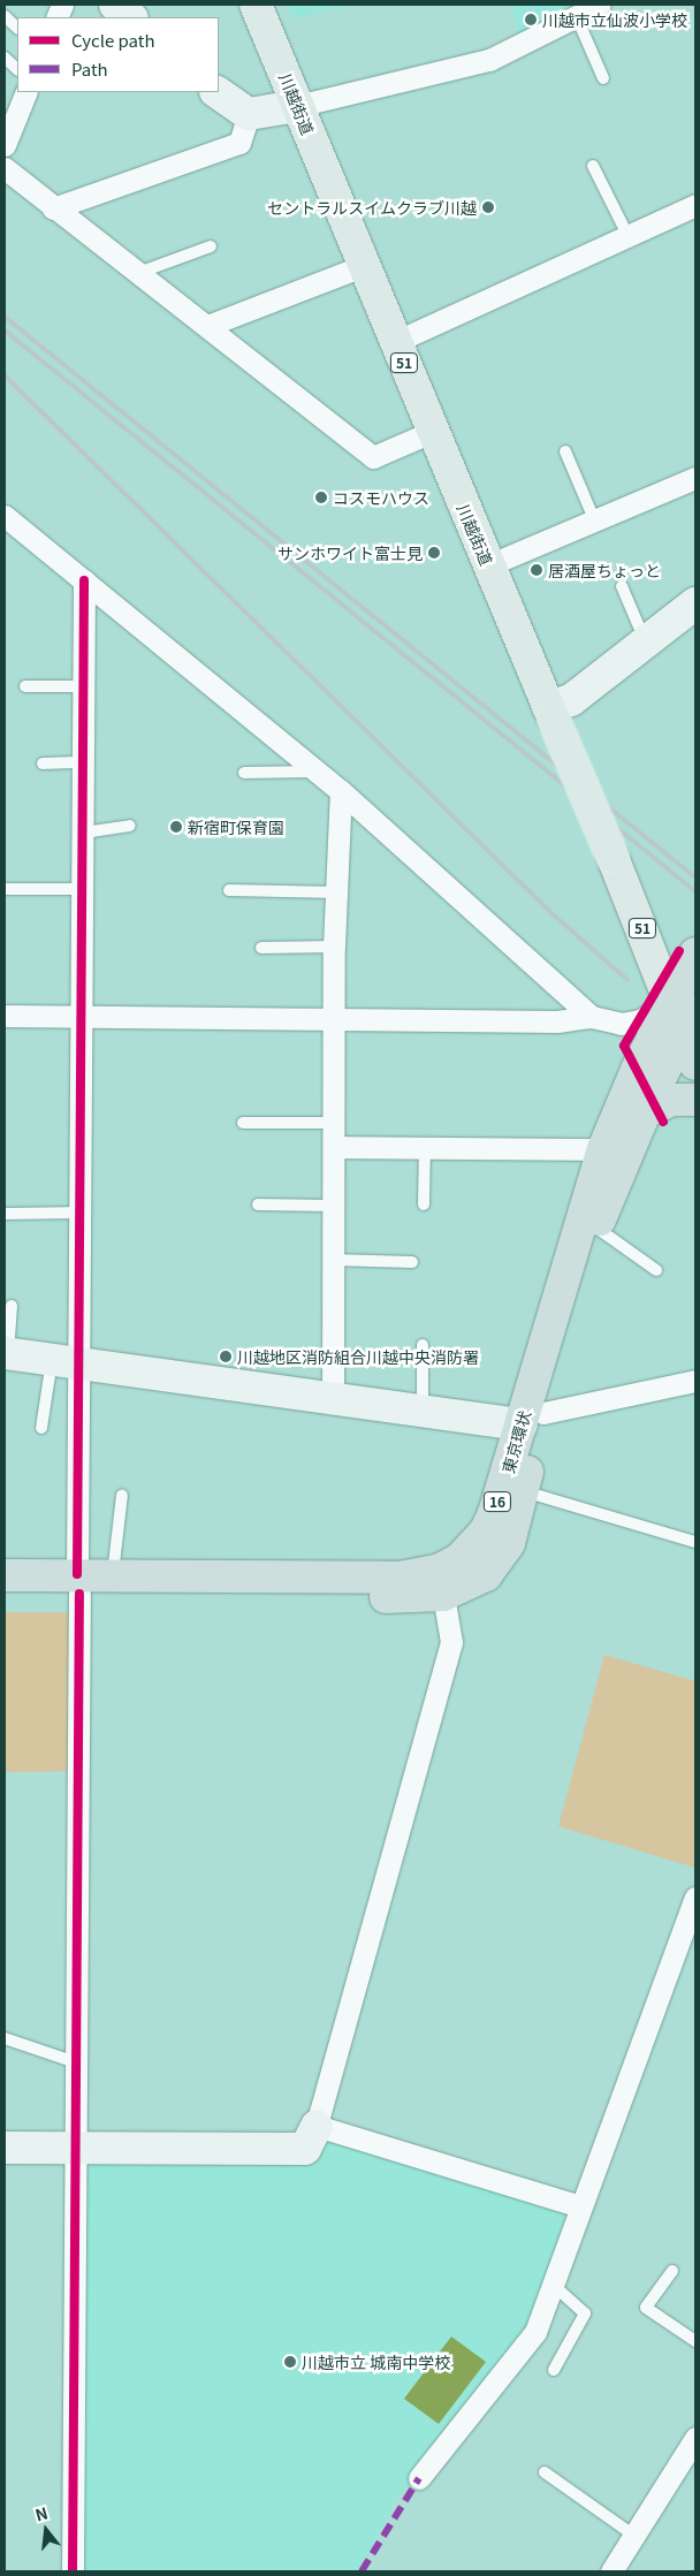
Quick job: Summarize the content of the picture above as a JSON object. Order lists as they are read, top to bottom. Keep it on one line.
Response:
{"streets":{"highway":["川越街道","東京環状","16"],"main road":["51"]},"crossings":[["川越街道","東京環状"]],"places":["川越市立仙波小学校","セントラルスイムクラブ川越","コスモハウス","サンホワイト富士見","居酒屋ちょっと","新宿町保育園","川越地区消防組合川越中央消防署","川越市立 城南中学校"],"legend":["Cycle path","Path"],"north":"top"}
